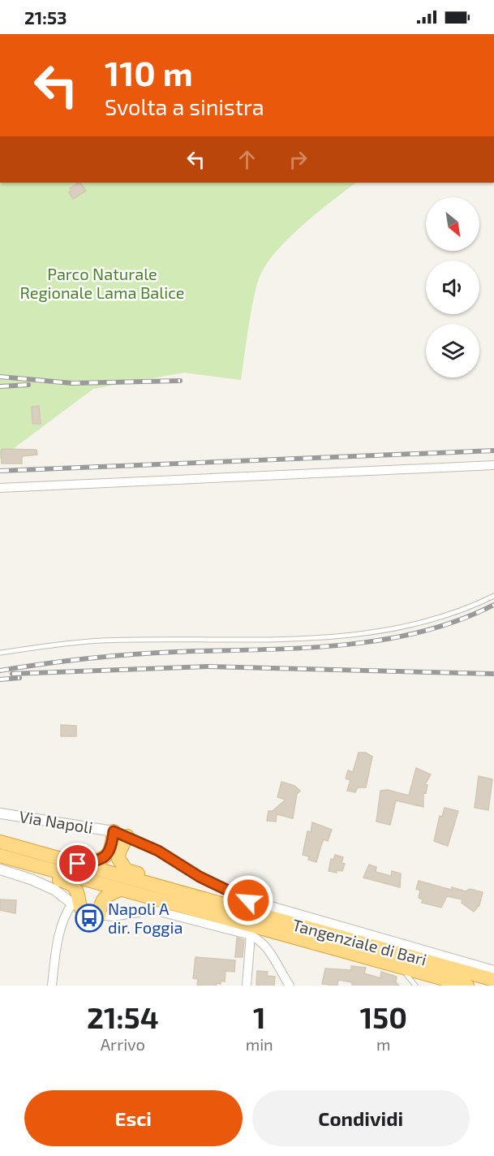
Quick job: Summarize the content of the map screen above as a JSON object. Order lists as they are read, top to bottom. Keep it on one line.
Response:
{"streets":{"highway":["Tangenziale di Bari"],"street":["Via Napoli"]},"parks":["Parco Naturale Regionale Lama Balice"],"places":{"bus stop":["Napoli A dir. Foggia"]},"north":"bottom right","page":{"status":"21:53","turn":["110 m","Svolta a sinistra"],"eta":["21:54","Arrivo","1","min","150","m"],"buttons":["Esci","Condividi"]}}
